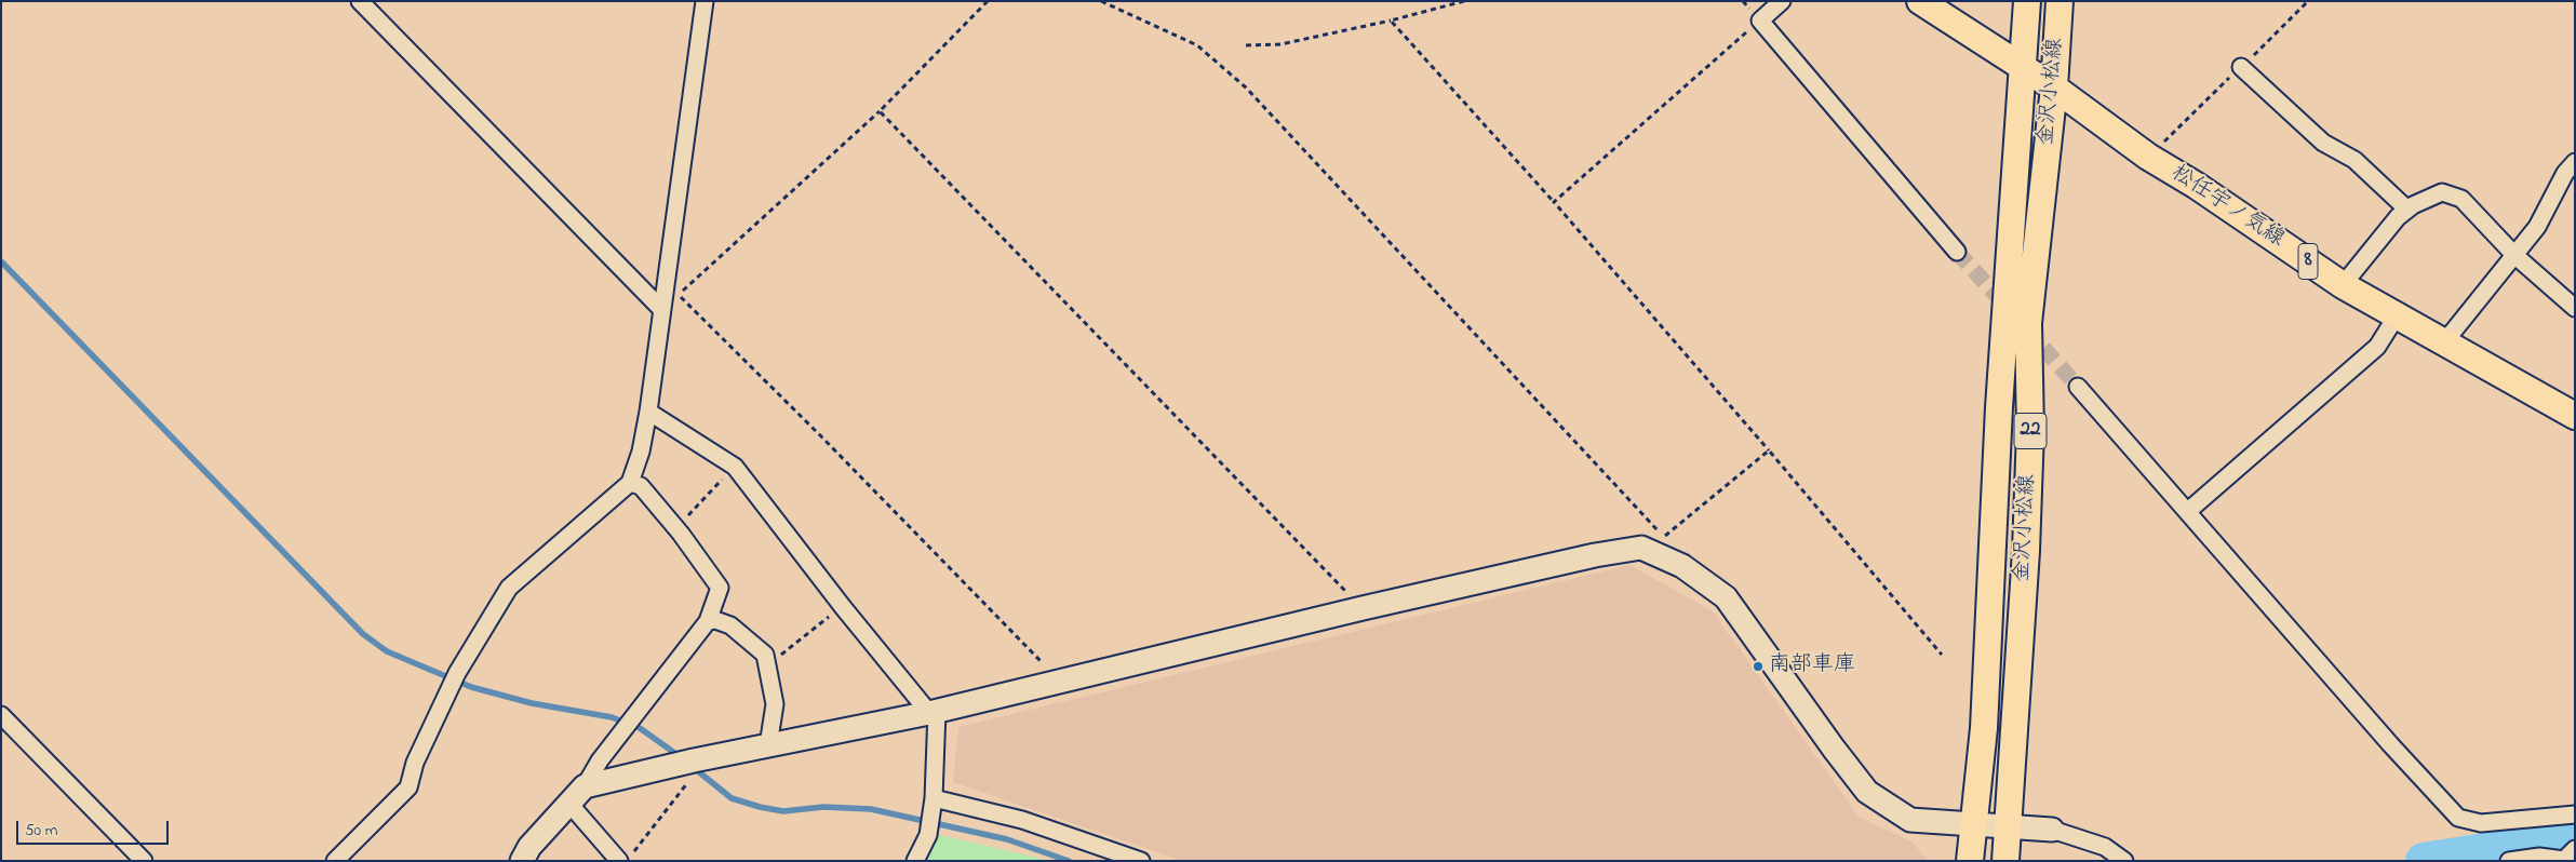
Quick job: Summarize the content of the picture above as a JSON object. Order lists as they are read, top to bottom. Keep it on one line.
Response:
{"streets":{"main road":["金沢小松線","松任宇ノ気線","8","22"]},"crossings":[["金沢小松線","松任宇ノ気線"]],"places":["南部車庫"],"scale_bar":"50 m"}
